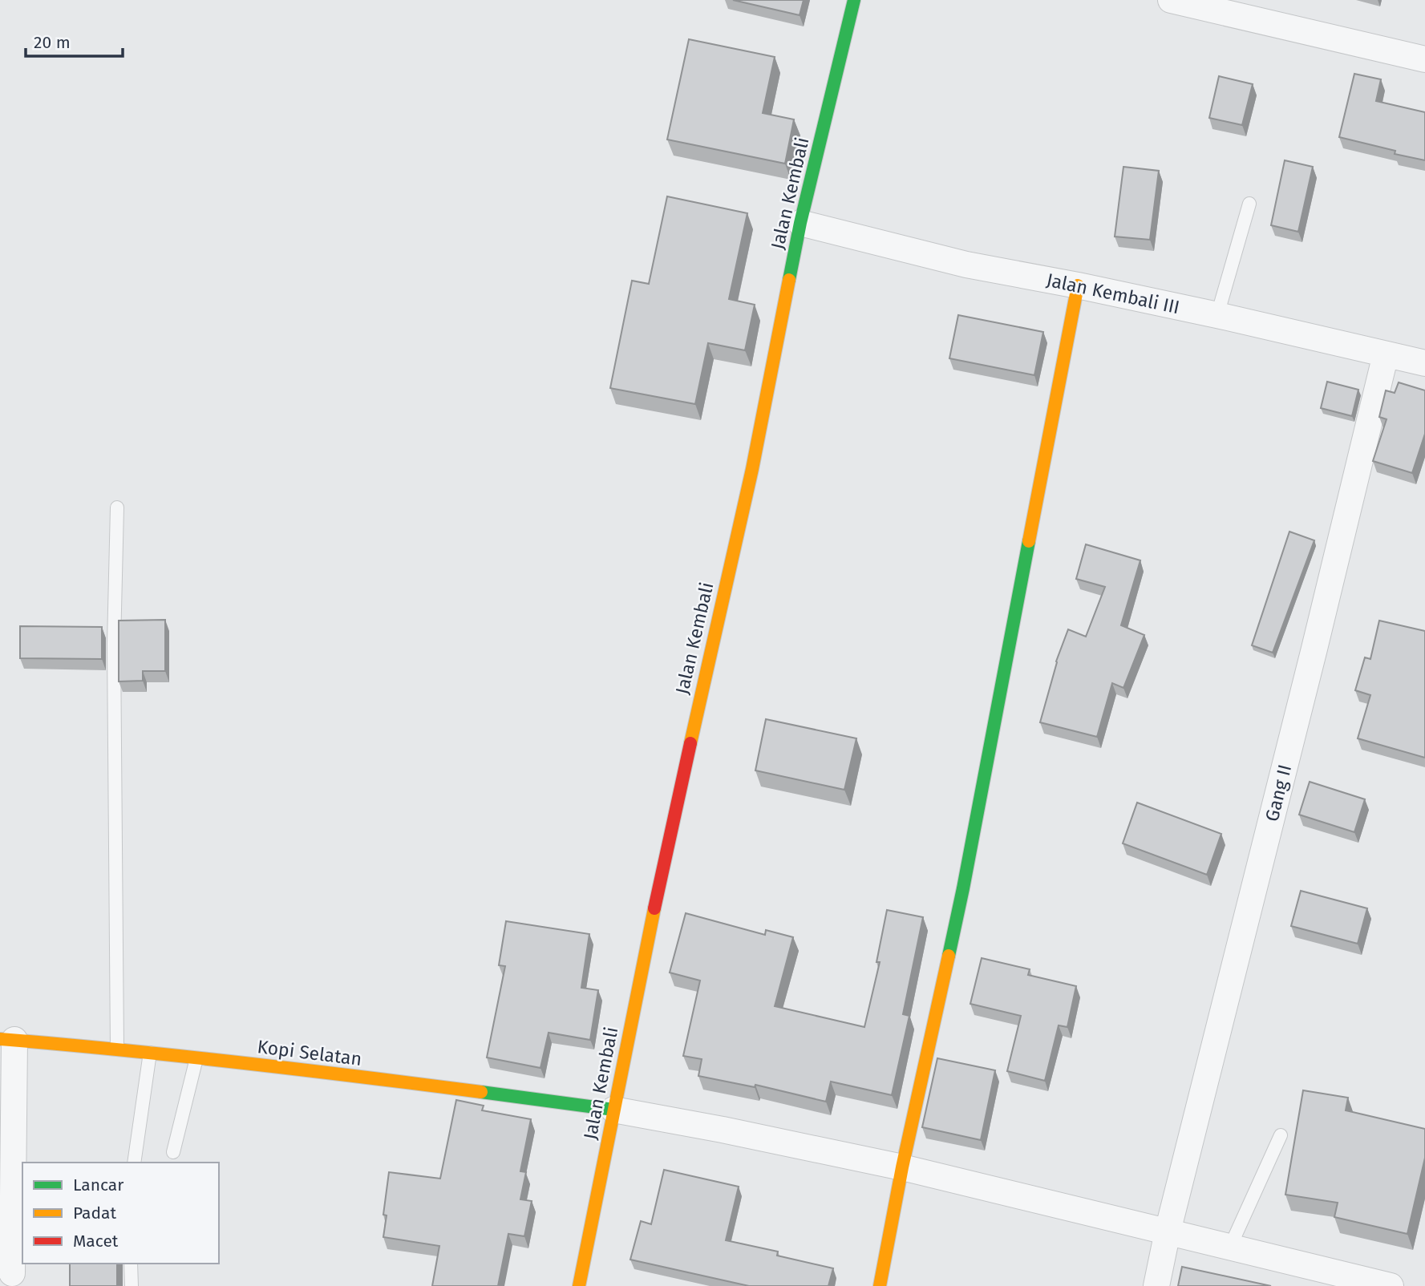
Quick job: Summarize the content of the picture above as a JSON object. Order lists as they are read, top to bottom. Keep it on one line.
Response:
{"streets":{"street":["Jalan Kembali","Jalan Kembali III","Gang II","Kopi Selatan"]},"crossings":[["Jalan Kembali","Jalan Kembali III"],["Jalan Kembali","Kopi Selatan"],["Jalan Kembali III","Gang II"]],"legend":["Lancar","Padat","Macet"],"scale_bar":"20 m"}
